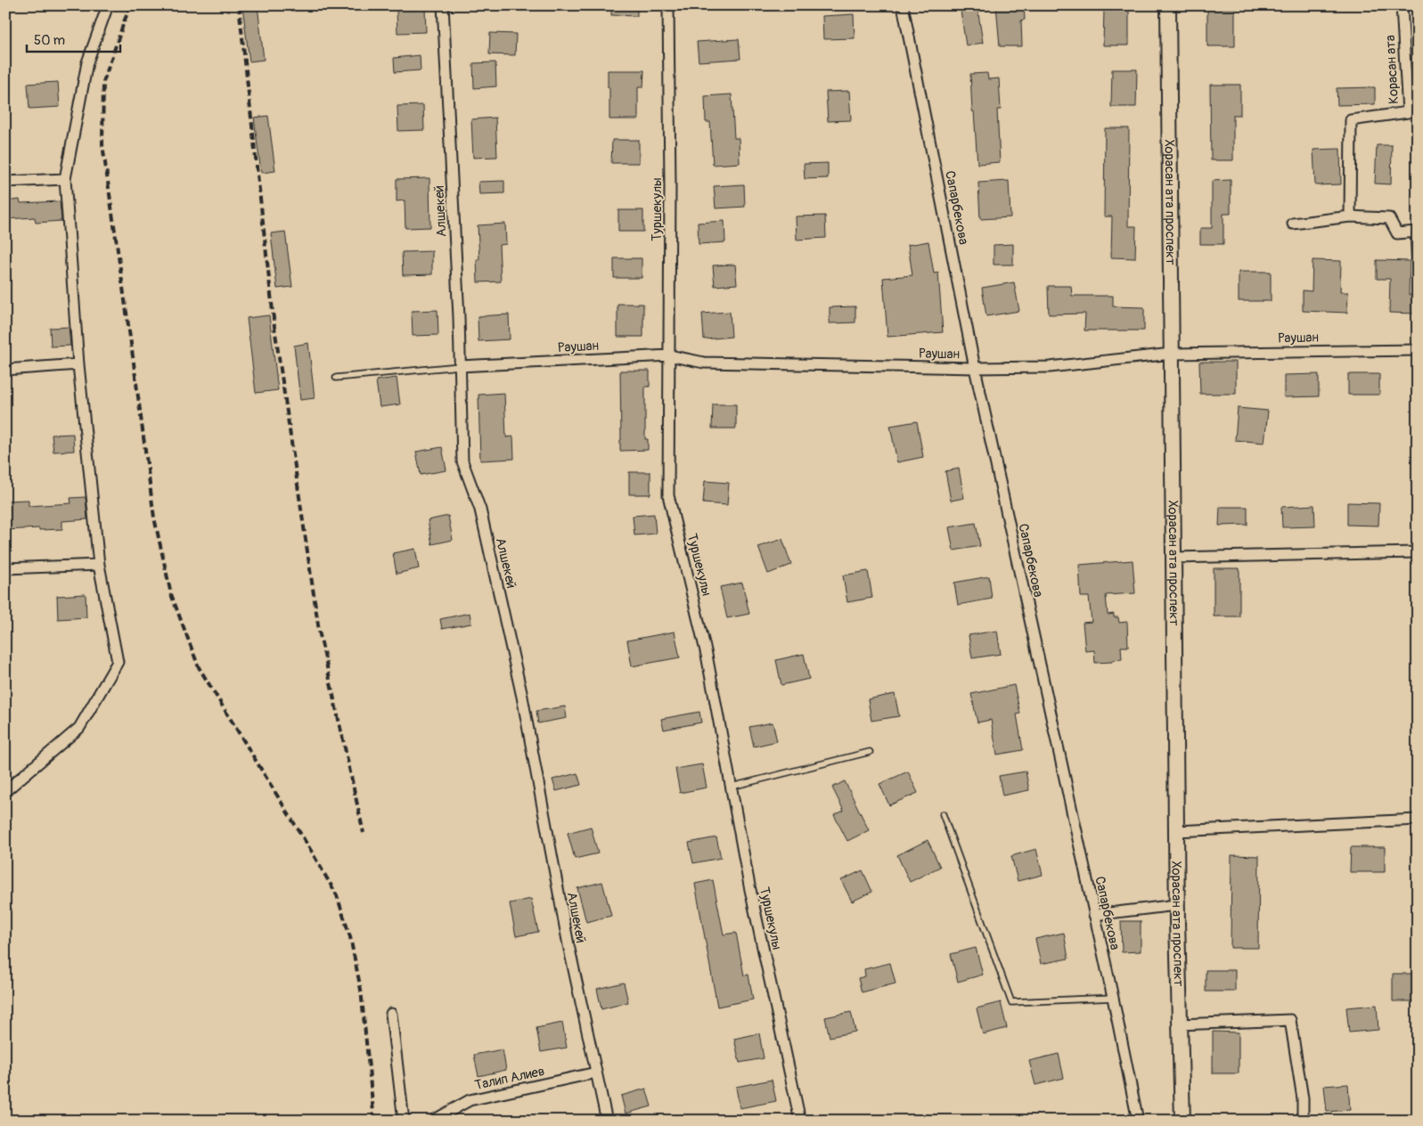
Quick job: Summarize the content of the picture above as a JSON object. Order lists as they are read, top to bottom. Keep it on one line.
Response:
{"streets":{"main road":["Хорасан ата проспект"],"street":["Корасан ата","Сапарбекова","Туршекулы","Алшекей","Раушан","Талип Алиев"]},"crossings":[["Хорасан ата проспект","Раушан"],["Сапарбекова","Раушан"],["Туршекулы","Раушан"],["Алшекей","Раушан"],["Алшекей","Талип Алиев"]],"scale_bar":"50 m"}
